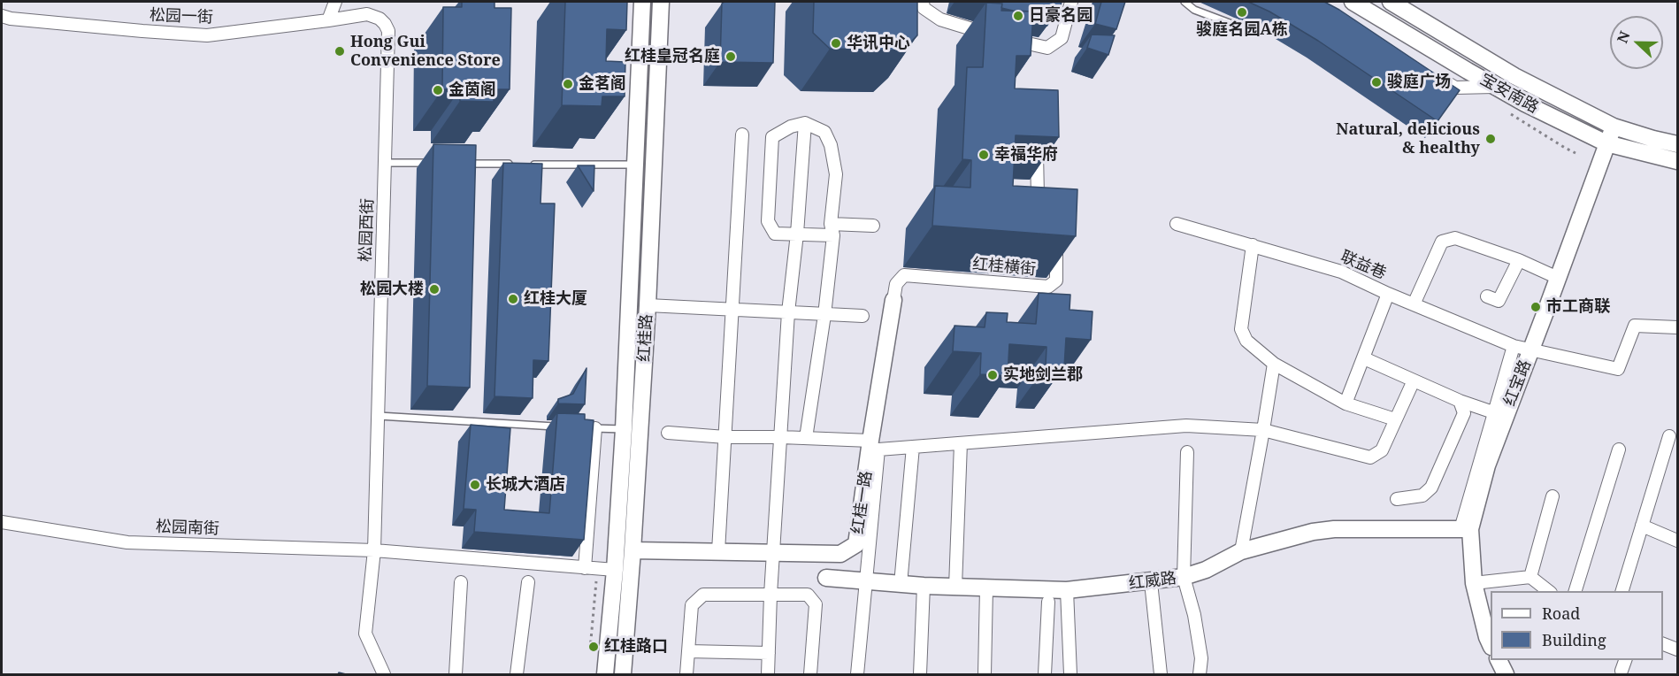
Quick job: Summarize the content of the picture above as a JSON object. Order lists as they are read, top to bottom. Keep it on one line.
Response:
{"streets":{"street":["松园一街","宝安南路","松园西街","联益巷","红桂横街","红桂路","红宝路","红桂一路","松园南街","红威路"]},"crossings":[["松园一街","松园西街"],["宝安南路","红宝路"],["松园西街","松园南街"],["联益巷","红宝路"],["红桂横街","红桂一路"],["红桂路","红桂一路"],["红桂路","松园南街"],["红宝路","红威路"]],"places":["骏庭名园A栋","日豪名园","华讯中心","Hong Gui Convenience Store","红桂皇冠名庭","骏庭广场","金茗阁","金茵阁","Natural, delicious & healthy","幸福华府","松园大楼","红桂大厦","市工商联","实地剑兰郡","长城大酒店","红桂路口"],"legend":["Road","Building"],"north":"left"}
